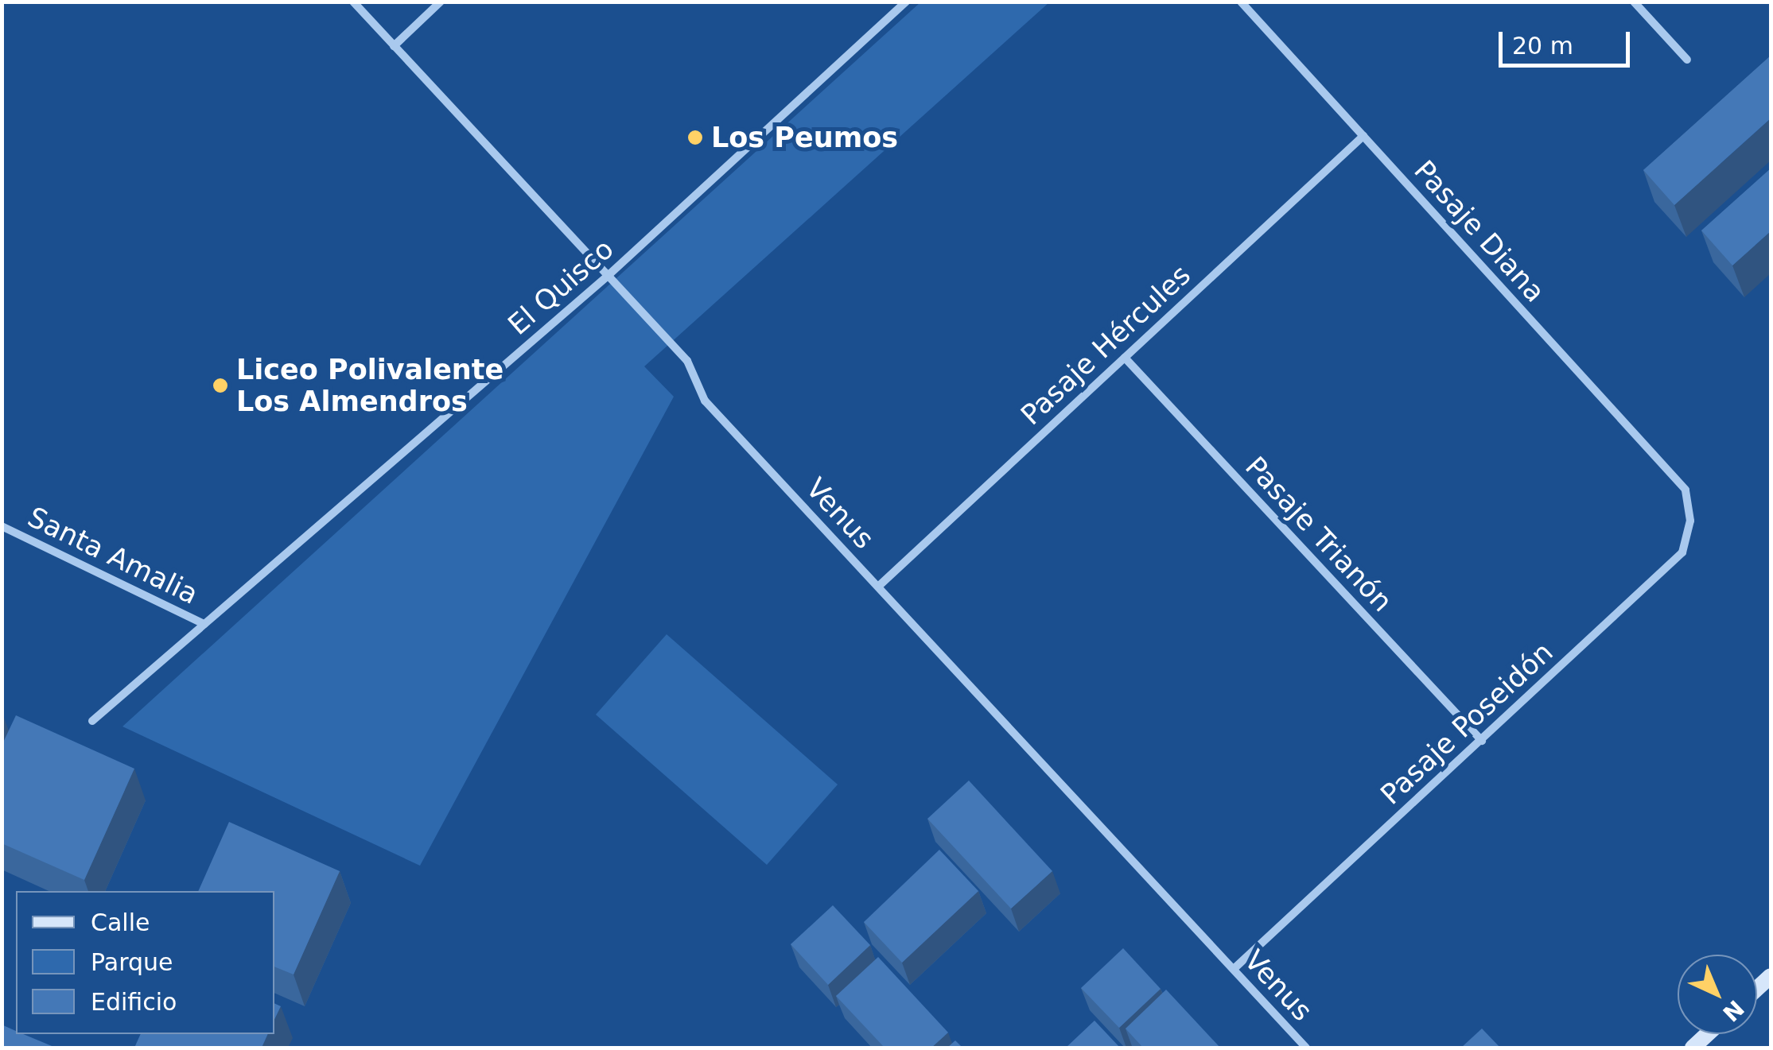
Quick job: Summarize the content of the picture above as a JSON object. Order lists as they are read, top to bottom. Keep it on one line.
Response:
{"streets":{"street":["Pasaje Diana","El Quisco","Pasaje Hércules","Venus","Pasaje Trianón","Santa Amalia","Pasaje Poseidón"]},"crossings":[["Pasaje Diana","Pasaje Hércules"],["Pasaje Diana","Pasaje Poseidón"],["El Quisco","Venus"],["El Quisco","Santa Amalia"],["Pasaje Hércules","Venus"],["Pasaje Hércules","Pasaje Trianón"],["Venus","Pasaje Poseidón"],["Pasaje Trianón","Pasaje Poseidón"]],"places":["Los Peumos","Liceo Polivalente Los Almendros"],"legend":["Calle","Parque","Edificio"],"scale_bar":"20 m","north":"bottom right"}
